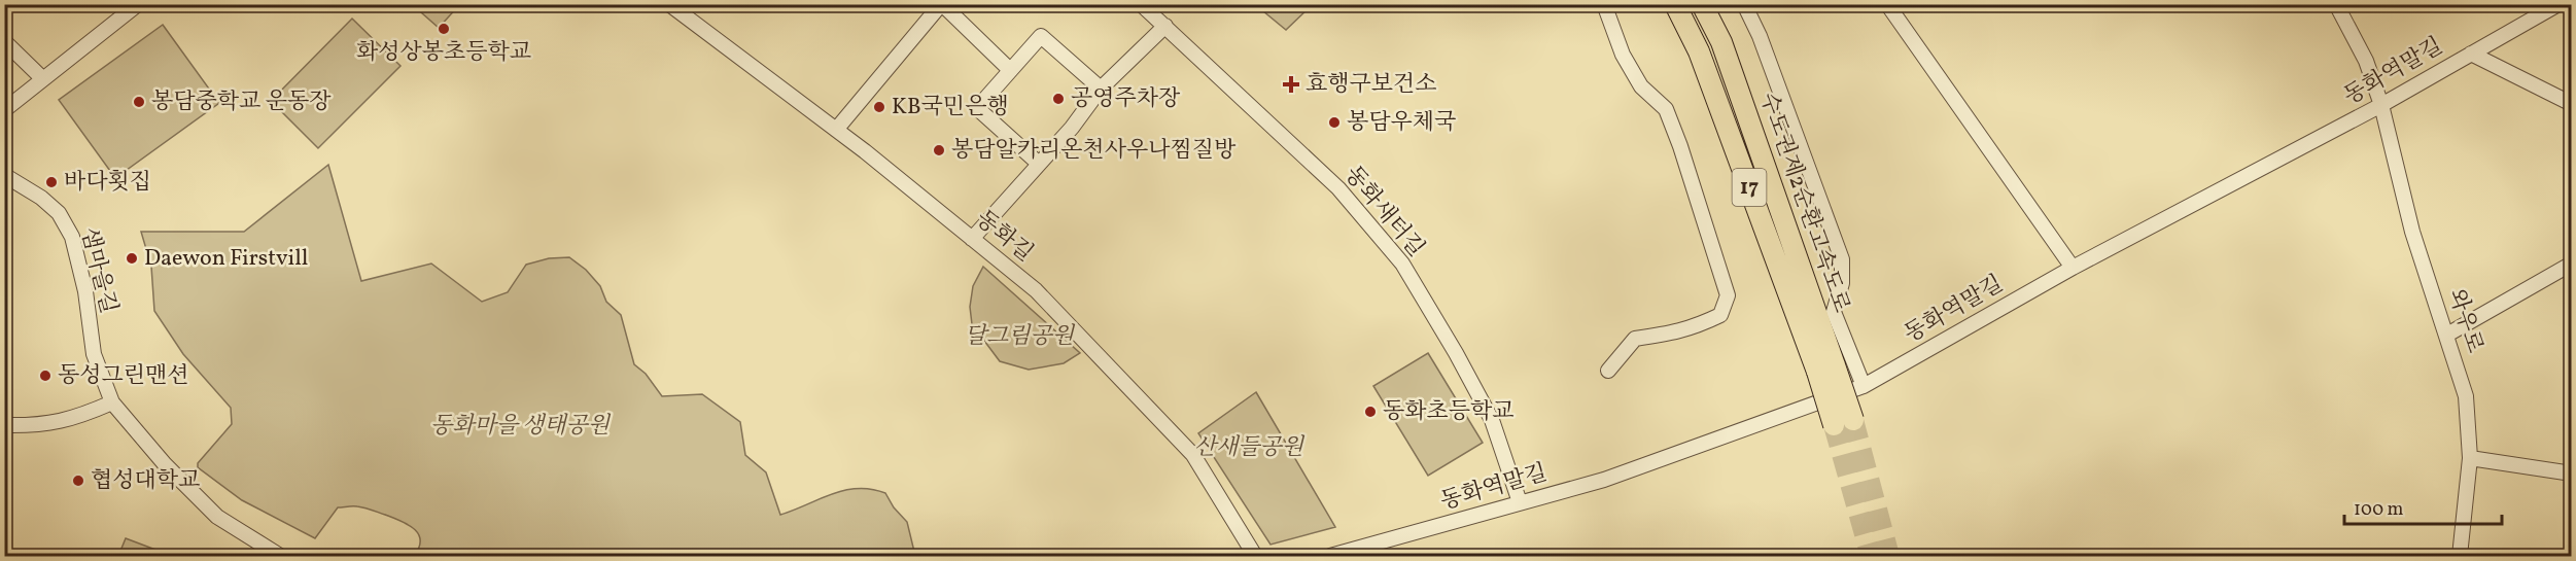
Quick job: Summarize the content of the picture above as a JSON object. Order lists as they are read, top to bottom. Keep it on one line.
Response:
{"streets":{"highway":["17","수도권제2순환고속도로"],"street":["동화역말길","동화새터길","동화길","샘마을길","와우로"]},"crossings":[["동화역말길","동화새터길"],["동화역말길","와우로"]],"parks":["달그림공원","동화마을 생태공원","산새들공원"],"places":{"other":["화성상봉초등학교","공영주차장","봉담중학교 운동장","KB국민은행","봉담우체국","봉담알카리온천사우나찜질방","바다횟집","Daewon Firstvill","동성그린맨션","동화초등학교","협성대학교"],"health":["효행구보건소"]},"scale_bar":"100 m"}
